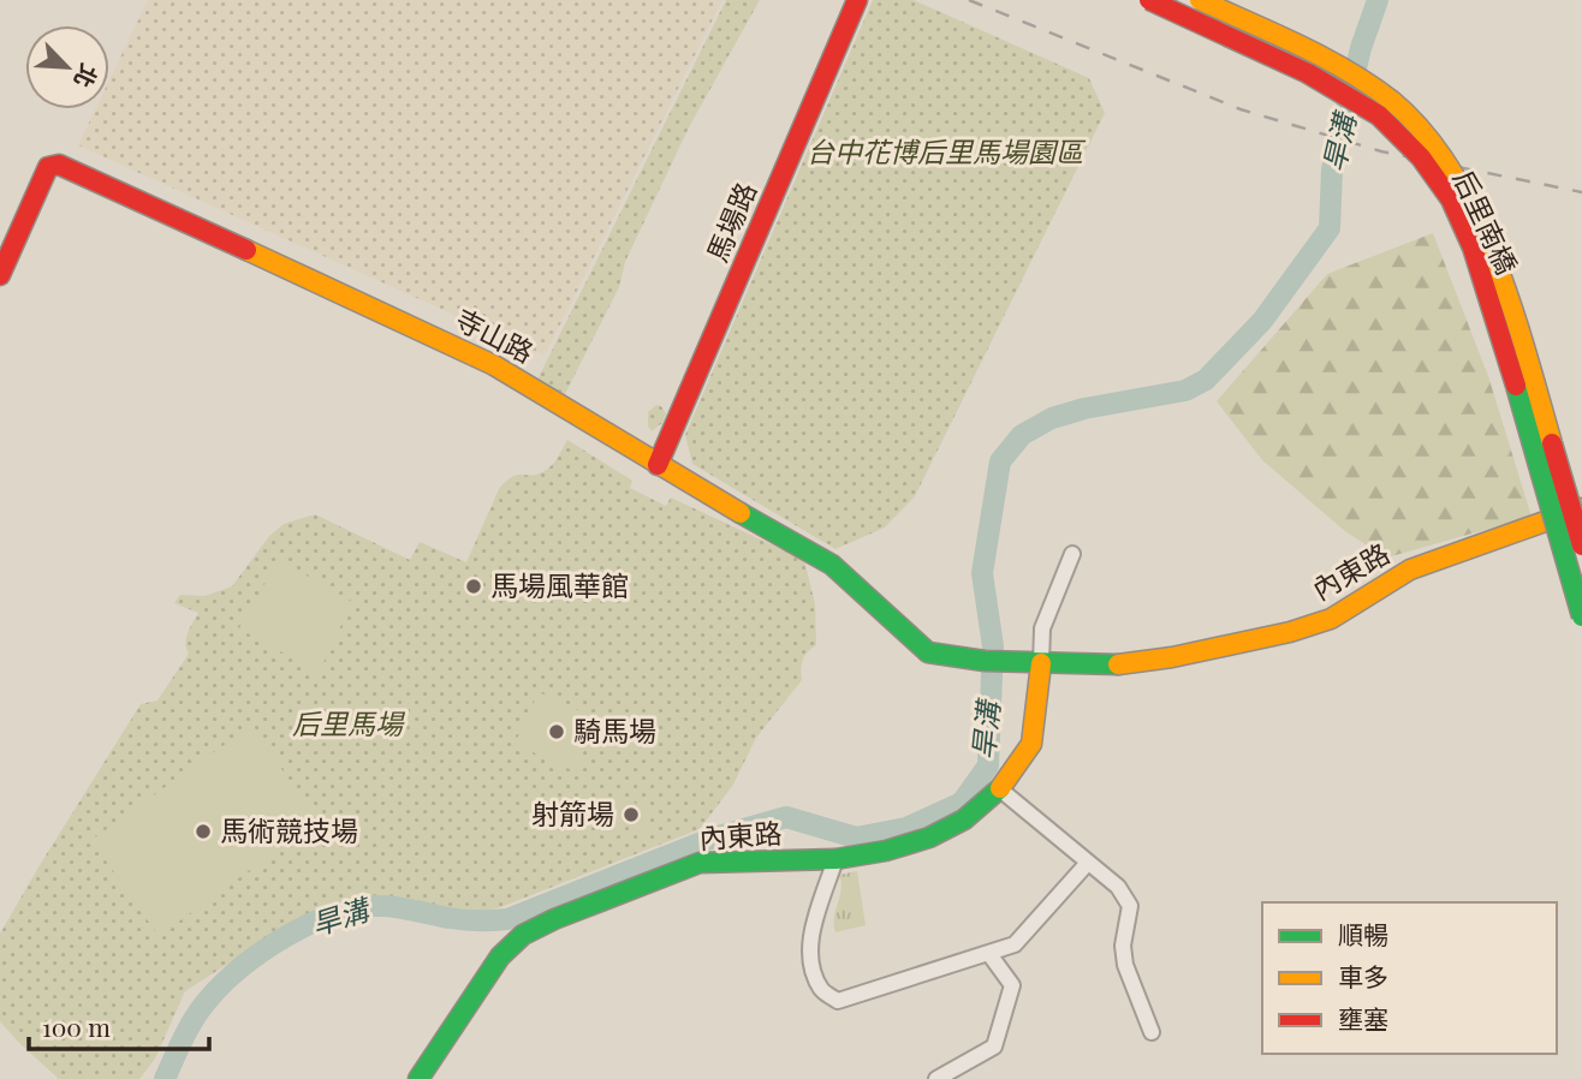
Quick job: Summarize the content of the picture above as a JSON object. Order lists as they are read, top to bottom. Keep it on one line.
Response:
{"streets":{"street":["馬場路","后里南橋","寺山路","內東路"]},"crossings":[["馬場路","寺山路"],["寺山路","內東路"]],"water":["旱溝"],"parks":["台中花博后里馬場園區","后里馬場"],"places":["馬場風華館","騎馬場","射箭場","馬術競技場"],"legend":["順暢","車多","壅塞"],"scale_bar":"100 m","north":"bottom right"}
